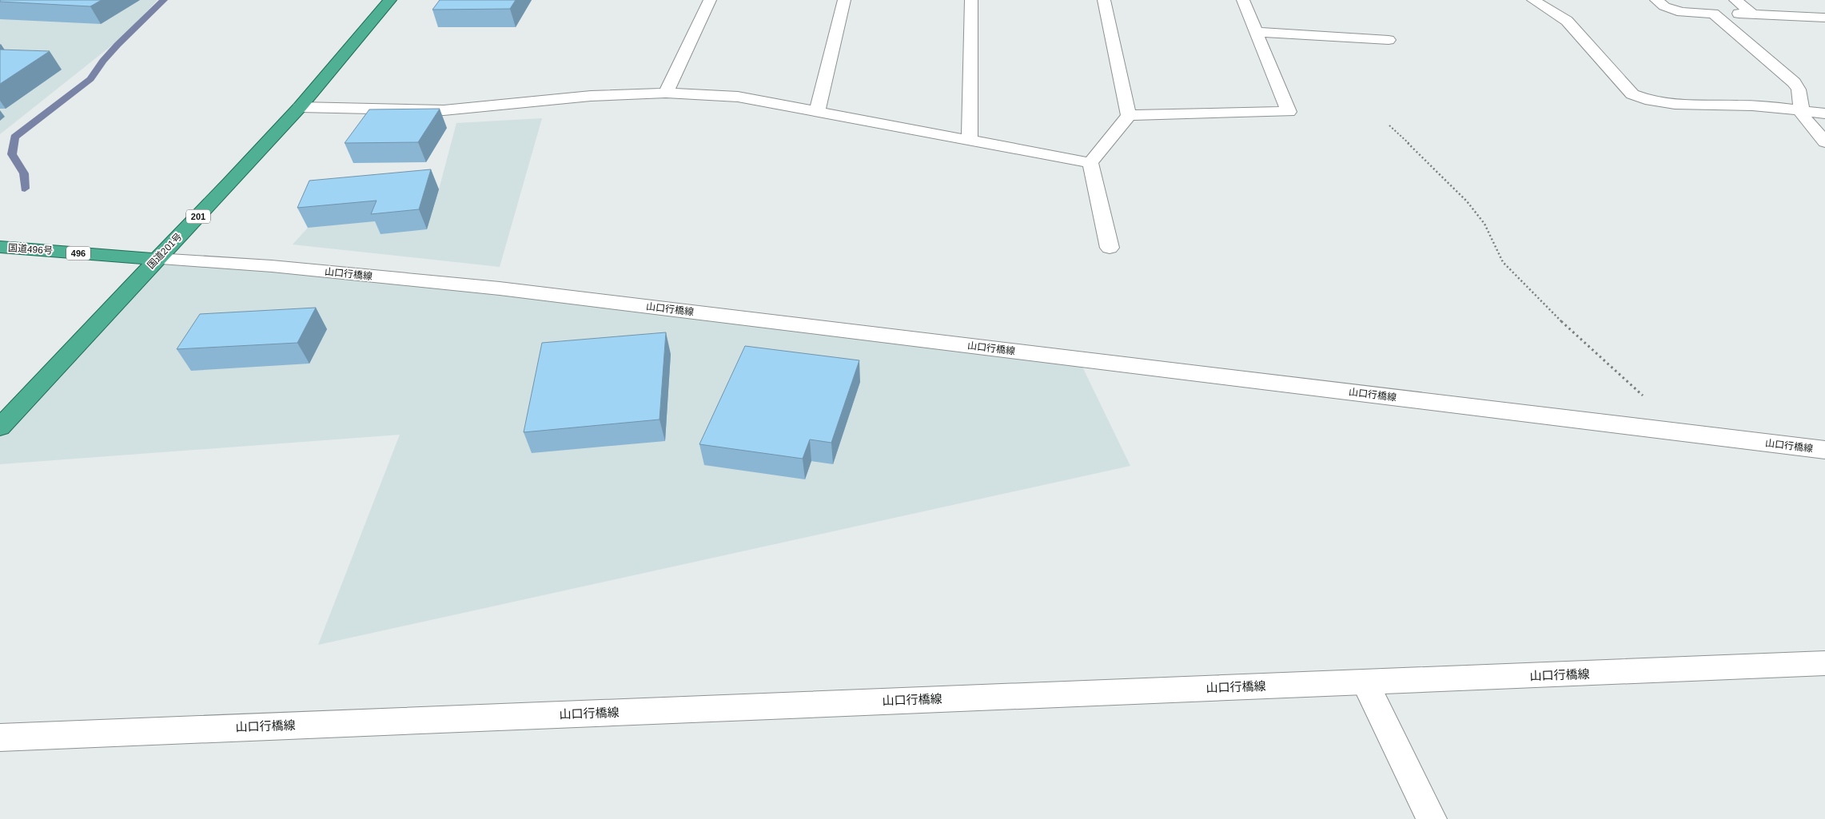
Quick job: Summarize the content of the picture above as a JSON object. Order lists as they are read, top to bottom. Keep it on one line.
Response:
{"streets":{"highway":["201","国道496号","国道201号","496"],"street":["山口行橋線"]},"crossings":[["国道496号","国道201号"],["国道496号","山口行橋線"],["国道201号","山口行橋線"]]}
